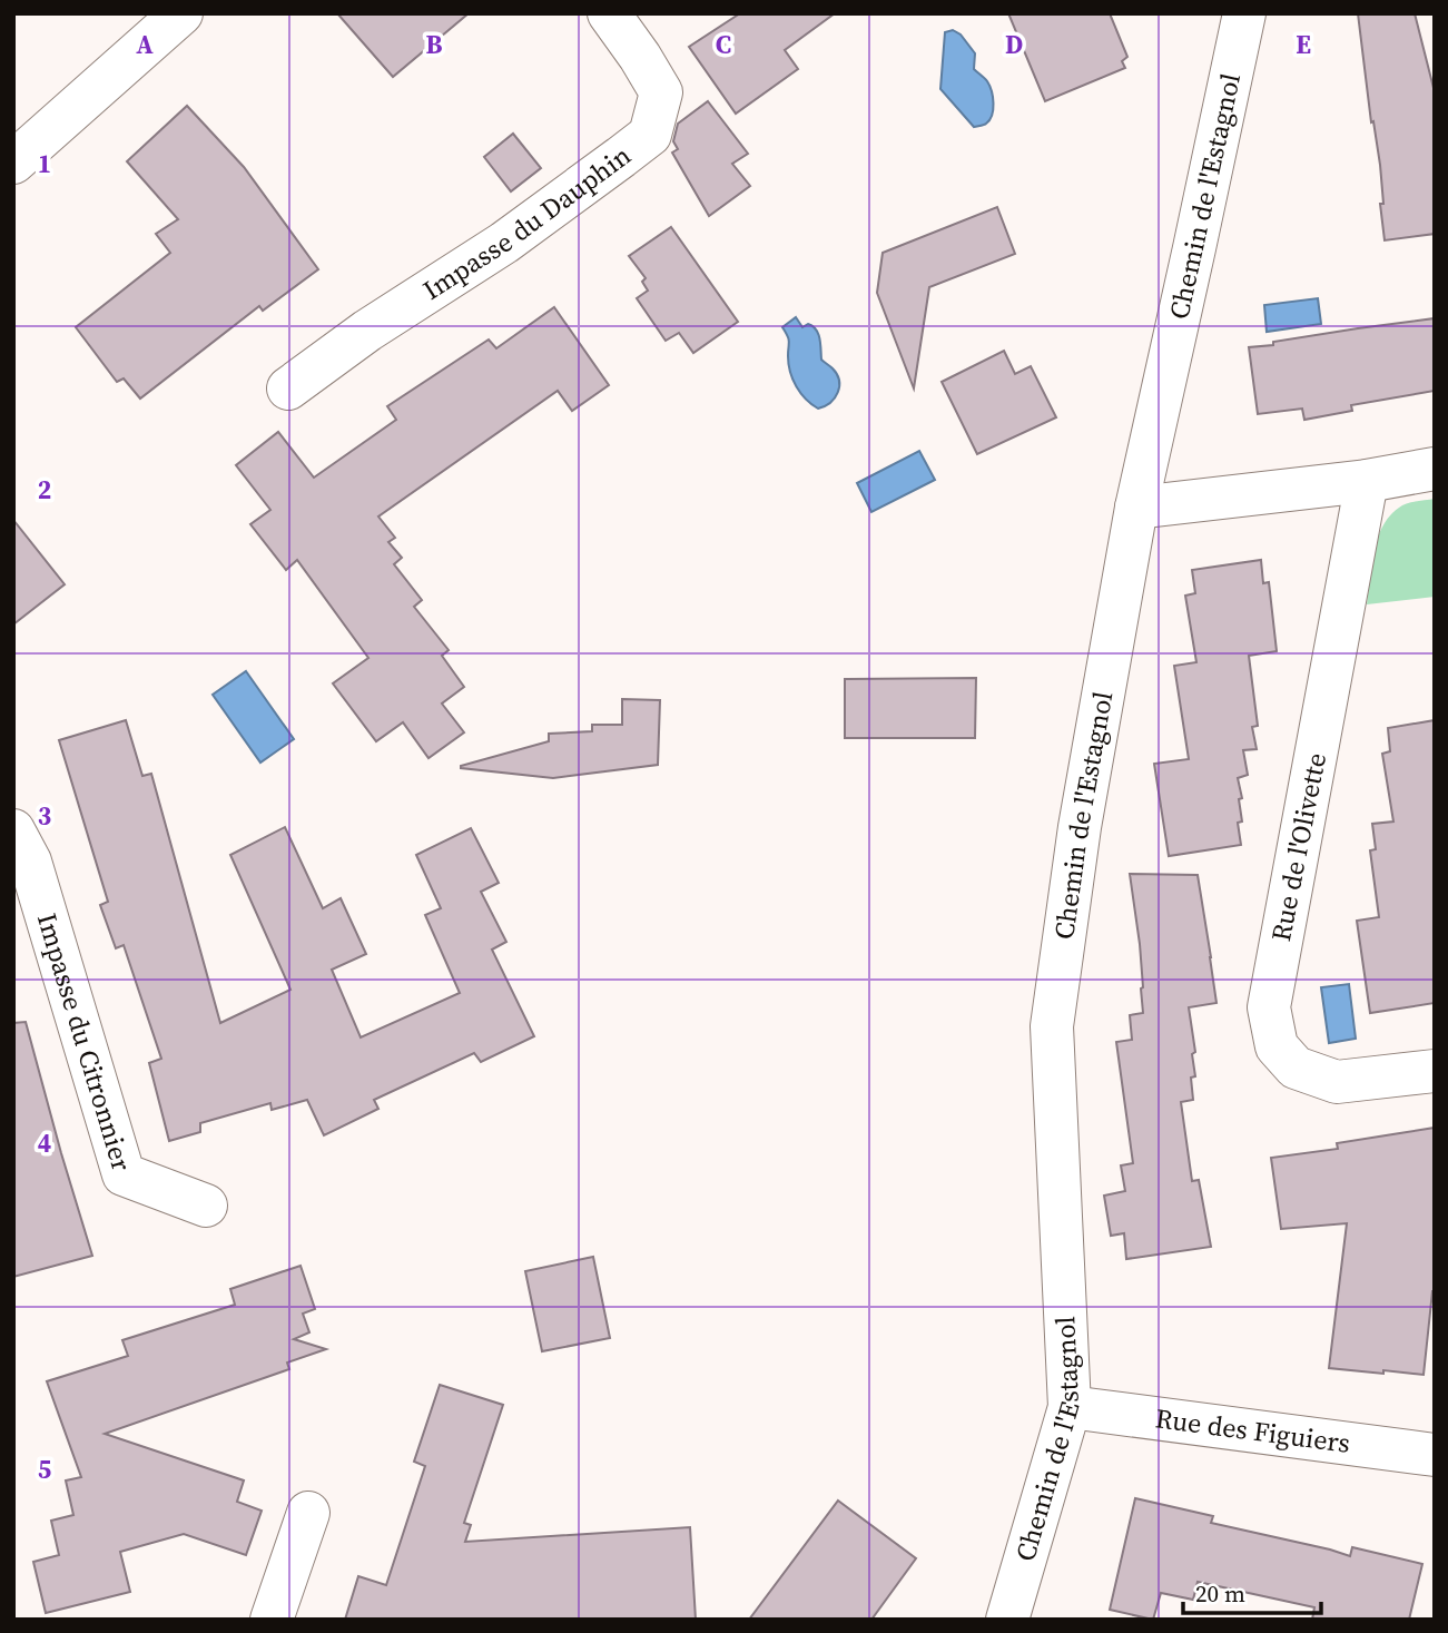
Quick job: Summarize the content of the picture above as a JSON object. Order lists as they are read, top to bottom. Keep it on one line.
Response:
{"streets":{"street":["Chemin de l'Estagnol","Impasse du Dauphin","Rue de l'Olivette","Impasse du Citronnier","Rue des Figuiers"]},"crossings":[["Chemin de l'Estagnol","Rue des Figuiers"]],"scale_bar":"20 m","grid":{"columns":["A","B","C","D","E"],"rows":["1","2","3","4","5"]}}
